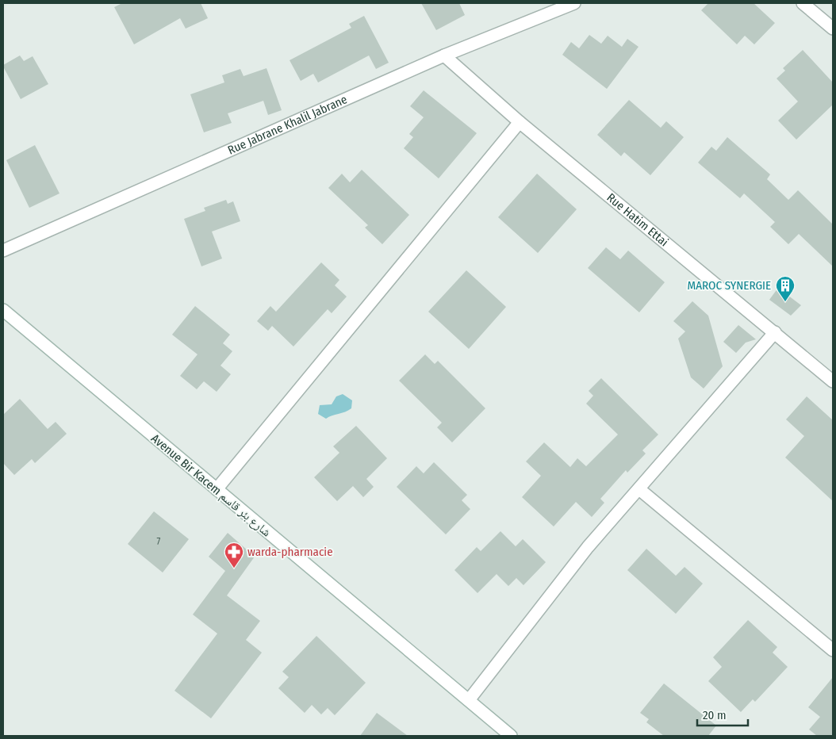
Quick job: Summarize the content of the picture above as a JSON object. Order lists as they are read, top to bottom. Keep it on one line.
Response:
{"streets":{"street":["Rue Jabrane Khalil Jabrane","Rue Hatim Ettai","Avenue Bir Kacem شارع بئر قاسم"]},"crossings":[["Rue Jabrane Khalil Jabrane","Rue Hatim Ettai"]],"places":{"building":["MAROC SYNERGIE"],"pharmacy":["warda-pharmacie"]},"house_numbers":["7"],"scale_bar":"20 m"}
